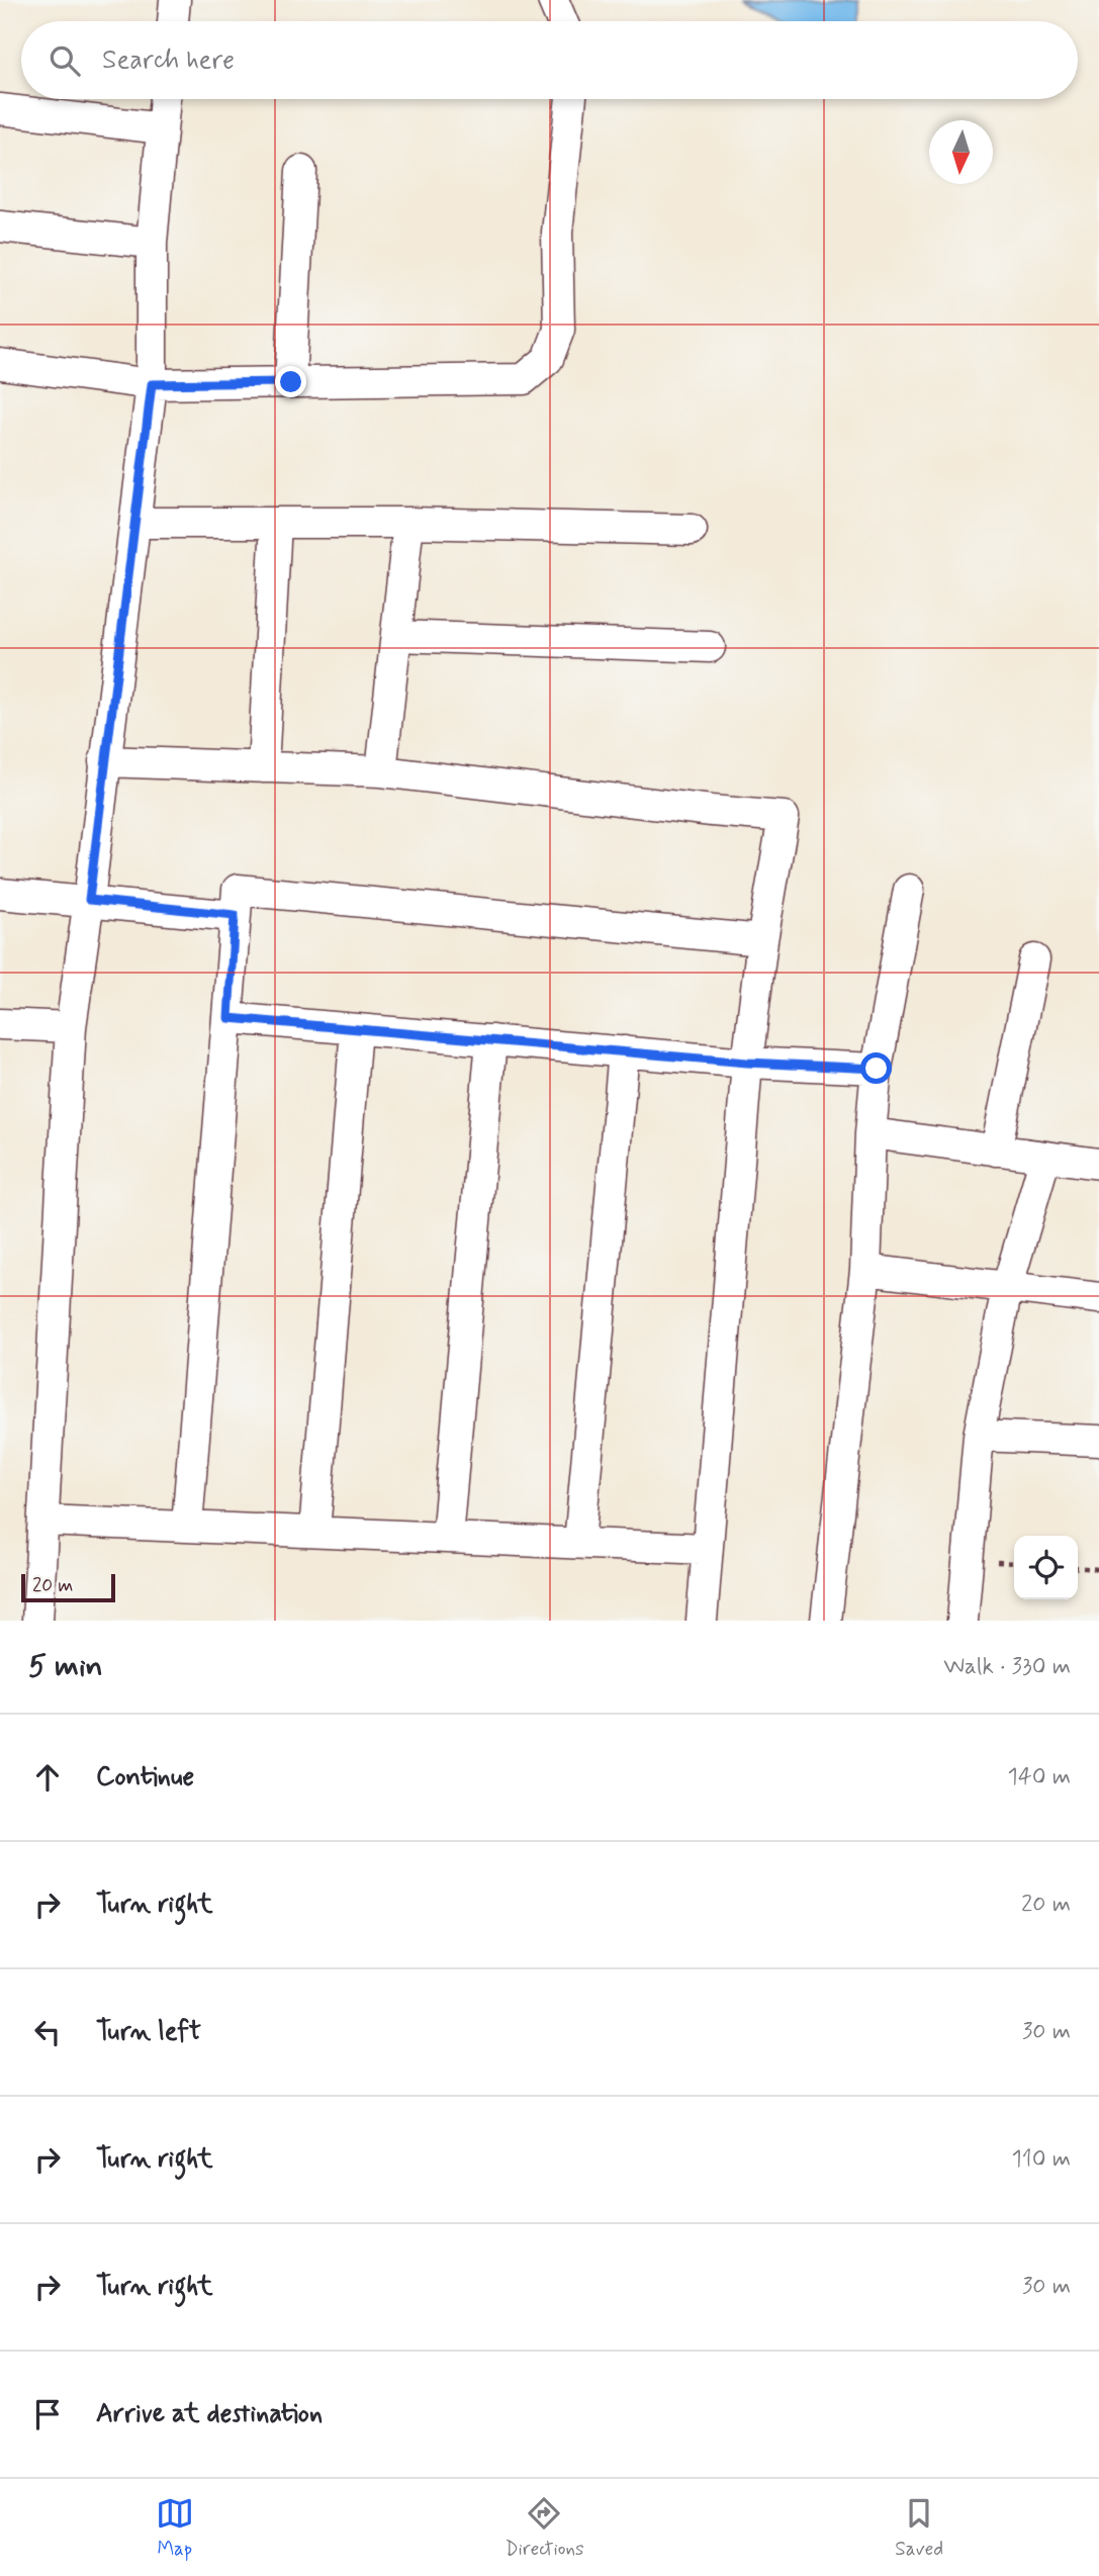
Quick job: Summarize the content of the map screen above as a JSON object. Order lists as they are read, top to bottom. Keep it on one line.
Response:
{"scale_bar":"20 m","north":"bottom","page":{"search":"Search here","scale":"20 m","heading":["5 min","Walk · 330 m"],"list":[["Continue","140 m"],["Turn right","20 m"],["Turn left","30 m"],["Turn right","110 m"],["Turn right","30 m"],"Arrive at destination"],"nav":["Map","Directions","Saved"]}}
